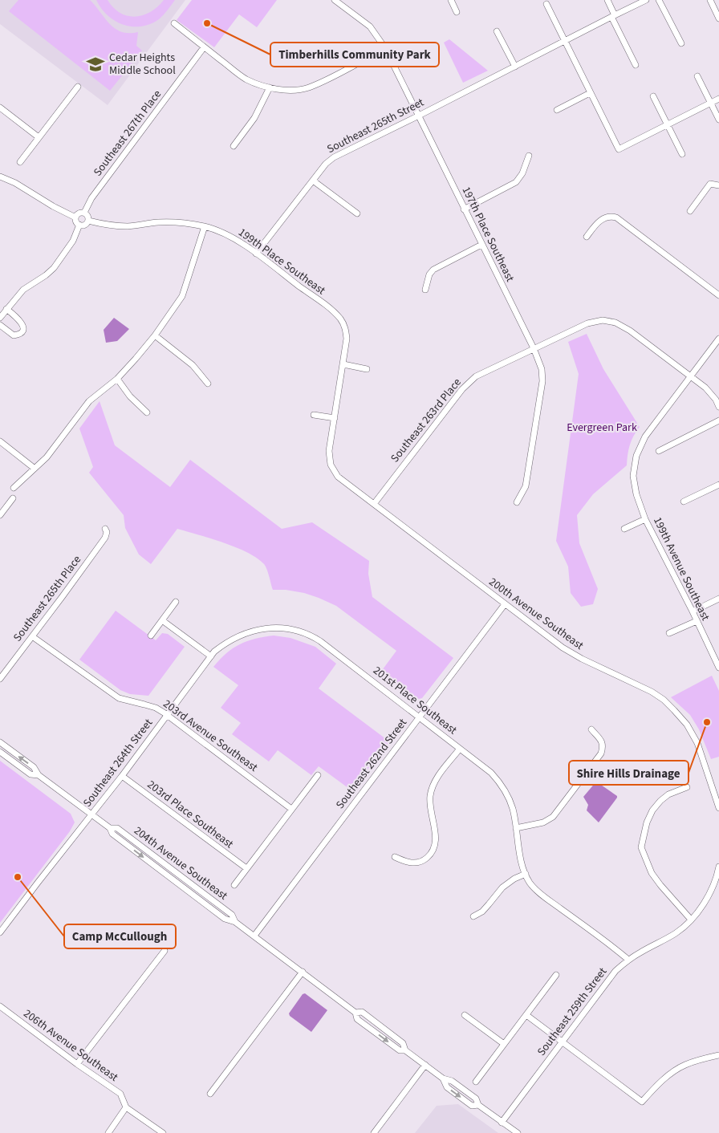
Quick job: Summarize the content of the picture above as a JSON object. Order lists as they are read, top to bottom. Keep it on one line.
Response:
{"streets":{"street":["Southeast 265th Street","Southeast 267th Place","197th Place Southeast","199th Place Southeast","Southeast 263rd Place","199th Avenue Southeast","Southeast 265th Place","200th Avenue Southeast","201st Place Southeast","203rd Avenue Southeast","Southeast 264th Street","Southeast 262nd Street","203rd Place Southeast","204th Avenue Southeast","Southeast 259th Street","206th Avenue Southeast"]},"crossings":[["Southeast 265th Street","197th Place Southeast"],["Southeast 265th Street","199th Place Southeast"],["Southeast 267th Place","199th Place Southeast"],["197th Place Southeast","Southeast 263rd Place"],["199th Place Southeast","200th Avenue Southeast"],["Southeast 263rd Place","199th Avenue Southeast"],["Southeast 263rd Place","200th Avenue Southeast"],["Southeast 265th Place","203rd Avenue Southeast"],["200th Avenue Southeast","Southeast 262nd Street"],["201st Place Southeast","Southeast 264th Street"],["201st Place Southeast","Southeast 262nd Street"],["201st Place Southeast","Southeast 259th Street"],["203rd Avenue Southeast","Southeast 264th Street"],["Southeast 264th Street","203rd Place Southeast"],["Southeast 264th Street","204th Avenue Southeast"],["Southeast 262nd Street","204th Avenue Southeast"],["204th Avenue Southeast","Southeast 259th Street"]],"parks":["Evergreen Park"],"places":{"other":["Timberhills Community Park","Shire Hills Drainage","Camp McCullough"],"school or university":["Cedar Heights Middle School"]}}
